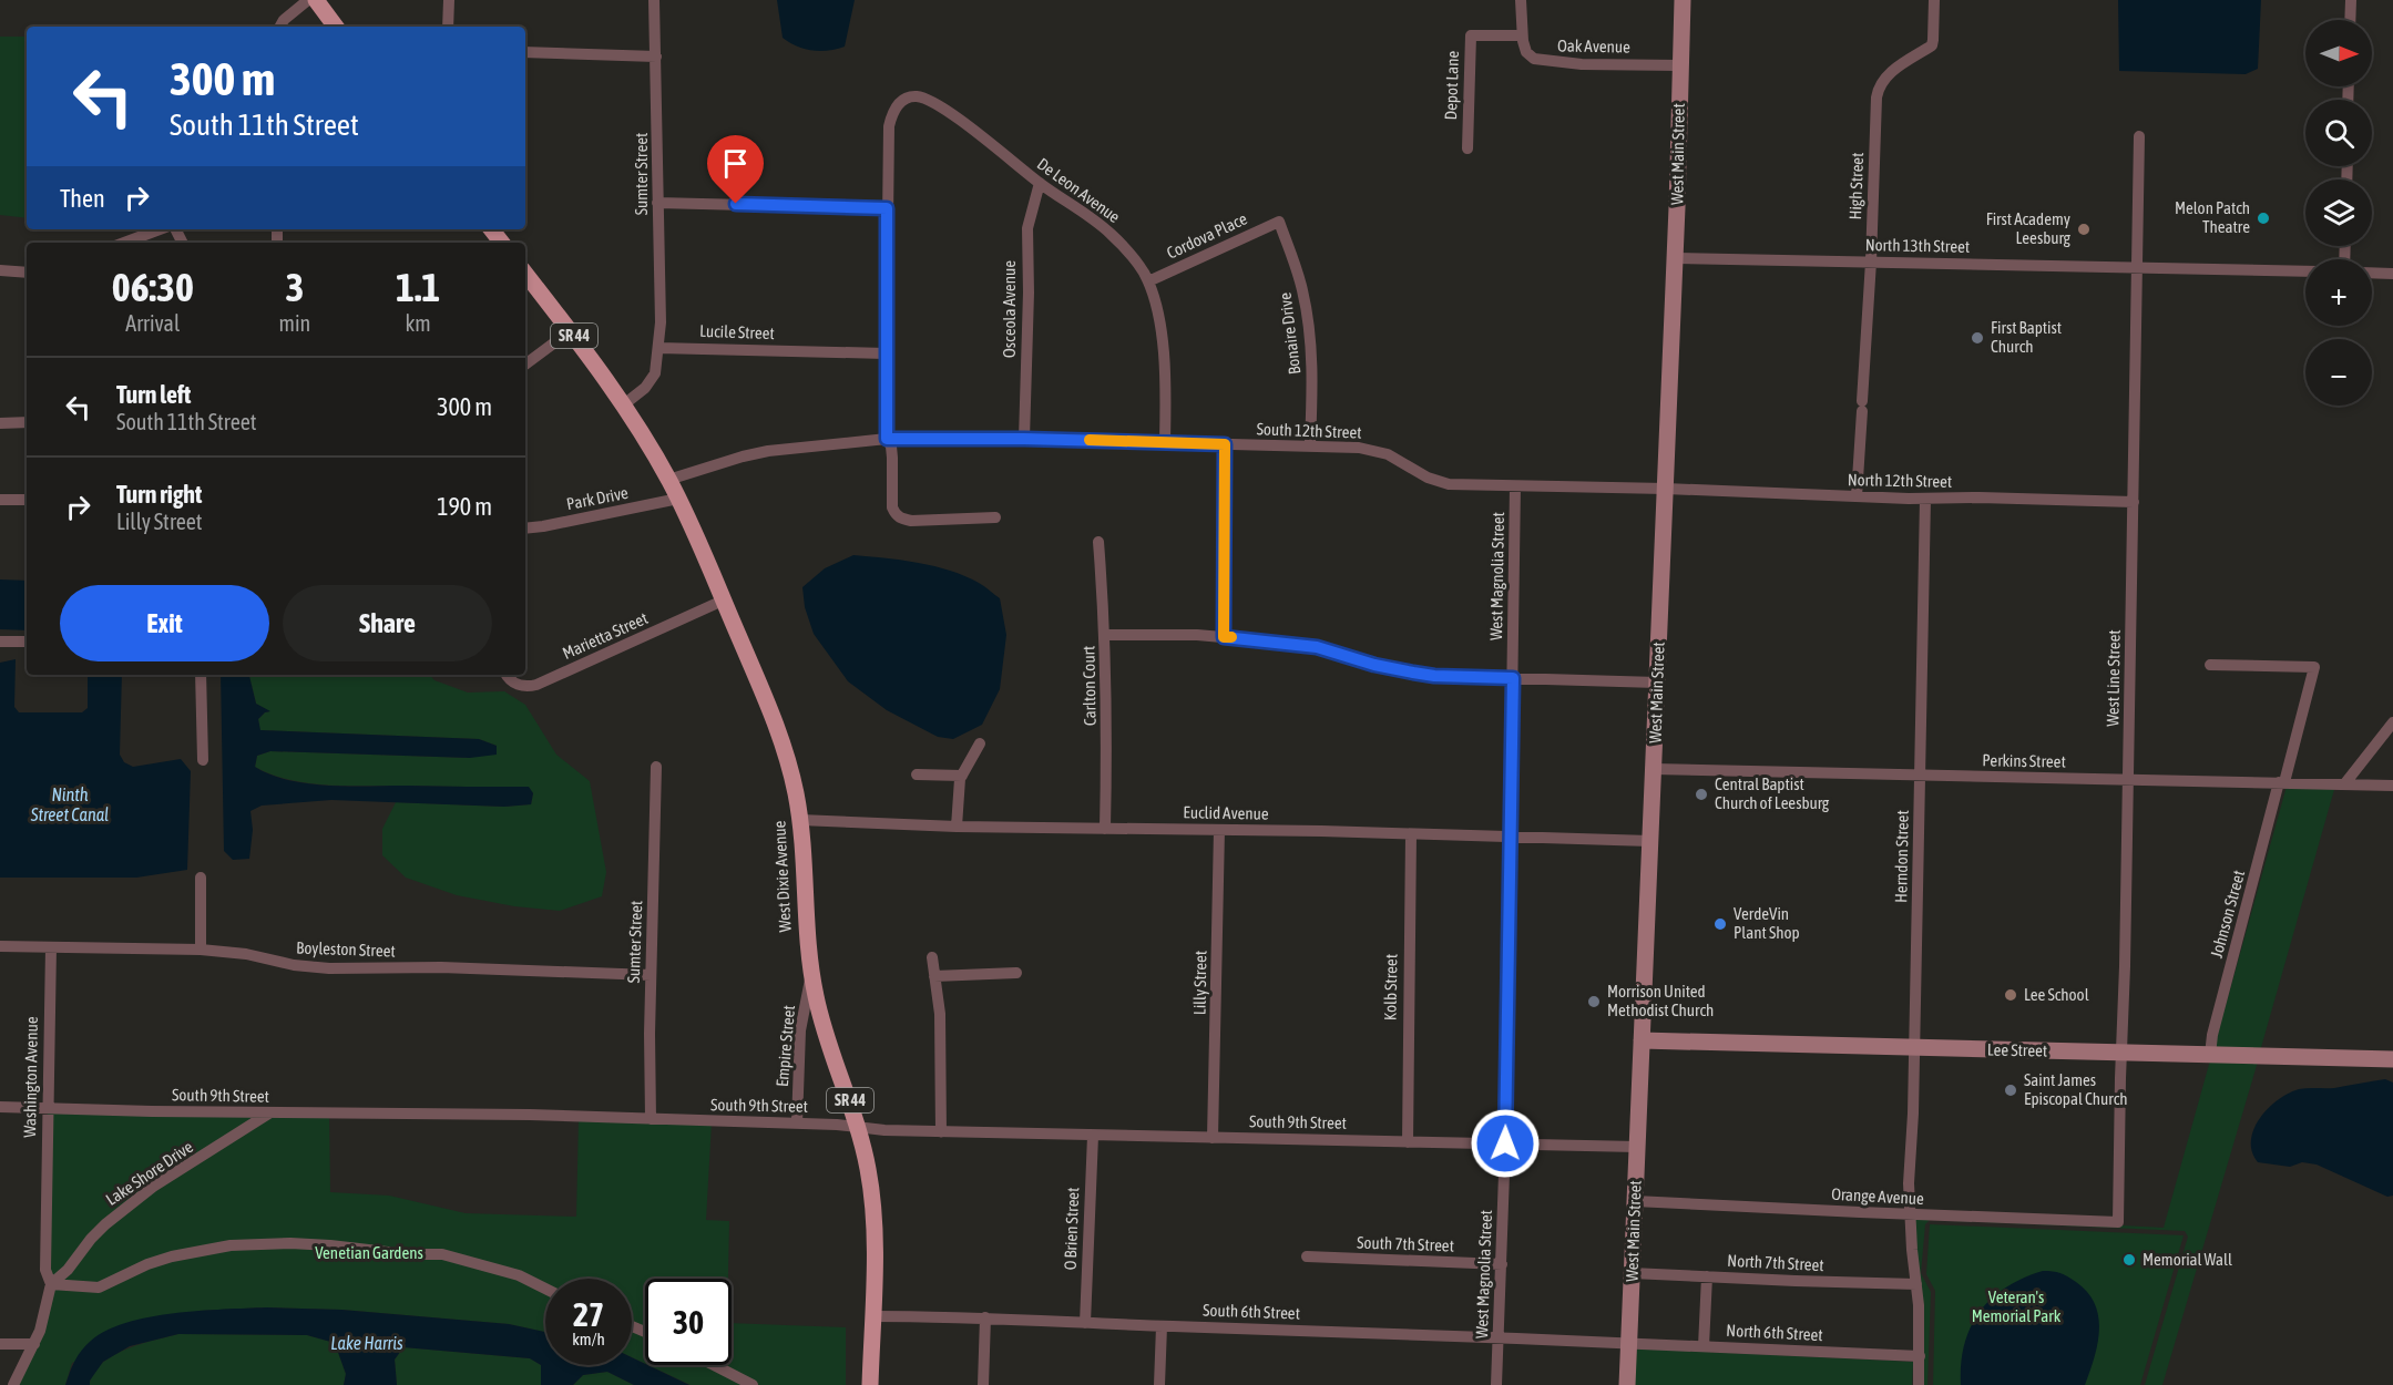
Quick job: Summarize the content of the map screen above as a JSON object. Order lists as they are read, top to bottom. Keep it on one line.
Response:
{"streets":{"main road":["West Main Street","SR 44","West Dixie Avenue","Lee Street"],"street":["Oak Avenue","Depot Lane","Sumter Street","High Street","De Leon Avenue","Cordova Place","North 13th Street","Osceola Avenue","Lucile Street","Bonaire Drive","South 12th Street","North 12th Street","Park Drive","West Magnolia Street","Marietta Street","West Line Street","Carlton Court","Perkins Street","Euclid Avenue","Herndon Street","Johnson Street","Boyleston Street","Lilly Street","Kolb Street","Empire Street","Washington Avenue","South 9th Street","Lake Shore Drive","Orange Avenue","O Brien Street","South 7th Street","North 7th Street","South 6th Street","North 6th Street"]},"crossings":[["Oak Avenue","Depot Lane"],["Oak Avenue","West Main Street"],["West Main Street","North 13th Street"],["West Main Street","South 12th Street"],["West Main Street","North 12th Street"],["West Main Street","Perkins Street"],["West Main Street","Euclid Avenue"],["West Main Street","Lee Street"],["West Main Street","South 9th Street"],["West Main Street","Orange Avenue"],["West Main Street","North 7th Street"],["West Main Street","South 6th Street"],["West Main Street","North 6th Street"],["Sumter Street","Lucile Street"],["Sumter Street","Boyleston Street"],["Sumter Street","South 9th Street"],["High Street","North 13th Street"],["High Street","North 12th Street"],["De Leon Avenue","Cordova Place"],["De Leon Avenue","Osceola Avenue"],["De Leon Avenue","South 12th Street"],["Cordova Place","Bonaire Drive"],["North 13th Street","West Line Street"],["Osceola Avenue","South 12th Street"],["Bonaire Drive","South 12th Street"],["South 12th Street","North 12th Street"],["South 12th Street","West Magnolia Street"],["South 12th Street","West Dixie Avenue"],["North 12th Street","West Line Street"],["North 12th Street","Herndon Street"],["Park Drive","West Dixie Avenue"],["West Magnolia Street","Euclid Avenue"],["West Magnolia Street","South 9th Street"],["West Magnolia Street","South 7th Street"],["West Magnolia Street","South 6th Street"],["Marietta Street","West Dixie Avenue"],["West Line Street","Perkins Street"],["West Line Street","Lee Street"],["West Line Street","Orange Avenue"],["Carlton Court","Euclid Avenue"],["Perkins Street","Herndon Street"],["Perkins Street","Johnson Street"],["Euclid Avenue","West Dixie Avenue"],["Euclid Avenue","Lilly Street"],["Euclid Avenue","Kolb Street"],["Herndon Street","Lee Street"],["Herndon Street","Orange Avenue"],["Herndon Street","North 7th Street"],["Herndon Street","North 6th Street"],["West Dixie Avenue","Empire Street"],["West Dixie Avenue","South 9th Street"],["West Dixie Avenue","South 6th Street"],["Johnson Street","Lee Street"],["Boyleston Street","Washington Avenue"],["Lilly Street","South 9th Street"],["Kolb Street","South 9th Street"],["Empire Street","South 9th Street"],["Washington Avenue","South 9th Street"],["Washington Avenue","Lake Shore Drive"],["South 9th Street","Lake Shore Drive"],["South 9th Street","O Brien Street"],["O Brien Street","South 6th Street"],["South 6th Street","North 6th Street"]],"water":["Ninth Street Canal","Lake Harris"],"parks":["Venetian Gardens","Veteran's Memorial Park"],"places":["Melon Patch Theatre","First Academy Leesburg","First Baptist Church","Central Baptist Church of Leesburg","VerdeVin Plant Shop","Lee School","Morrison United Methodist Church","Saint James Episcopal Church","Memorial Wall"],"north":"right","page":{"map_buttons":["+","−"],"turn":["300 m","South 11th Street"],"then":"Then","eta":["06:30","Arrival","3","min","1.1","km"],"list":[{"name":"Turn left","note":"South 11th Street","value":"300 m"},{"name":"Turn right","note":"Lilly Street","value":"190 m"}],"buttons":["Exit","Share"],"speed":"27 km/h","limit":"30"}}
